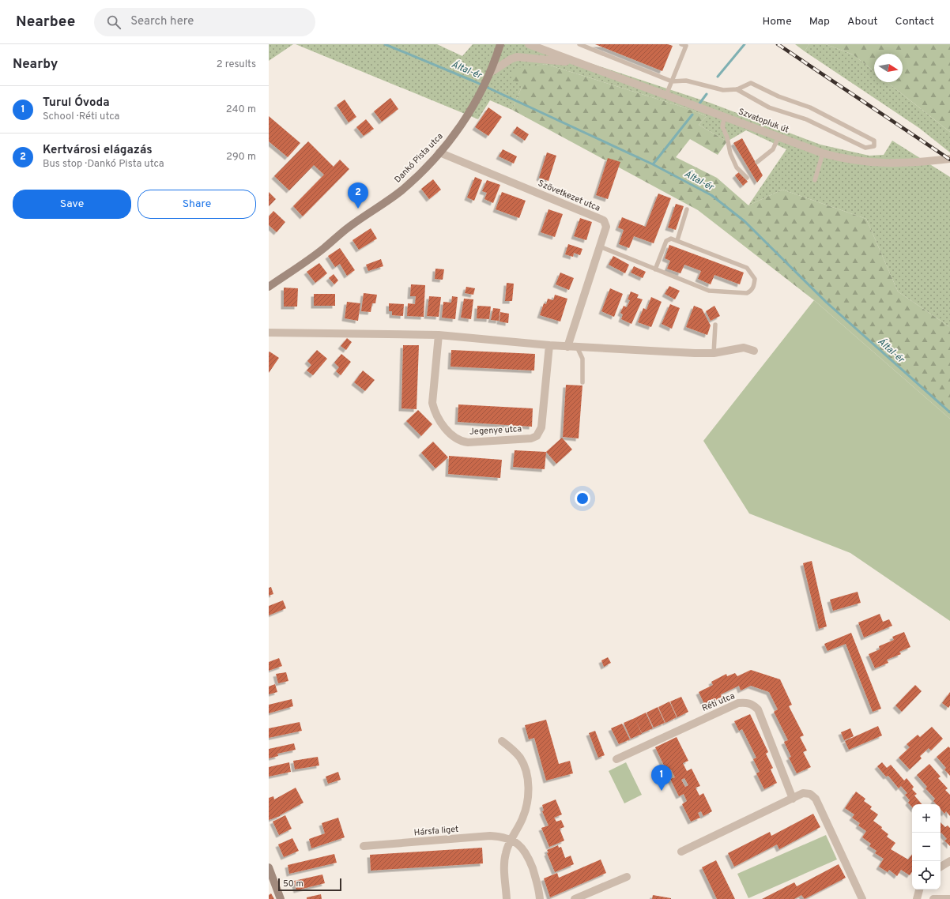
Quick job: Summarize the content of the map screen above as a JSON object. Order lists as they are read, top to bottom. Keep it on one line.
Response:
{"streets":{"street":["Szvatopluk út","Dankó Pista utca","Szövetkezet utca","Jegenye utca","Réti utca","Hársfa liget"]},"crossings":[["Szvatopluk út","Dankó Pista utca"],["Dankó Pista utca","Szövetkezet utca"]],"water":["Által-ér"],"scale_bar":"50 m","north":"right","page":{"header":"Nearbee","search":"Search here","nav":["Home","Map","About","Contact"],"heading":["Nearby","2 results"],"list":[{"mark":"1","name":"Turul Óvoda","note":"School · Réti utca","value":"240 m"},{"mark":"2","name":"Kertvárosi elágazás","note":"Bus stop · Dankó Pista utca","value":"290 m"}],"buttons":["Save","Share"],"pins":["2","1"],"map_buttons":["+","−"],"scale":"50 m"}}
